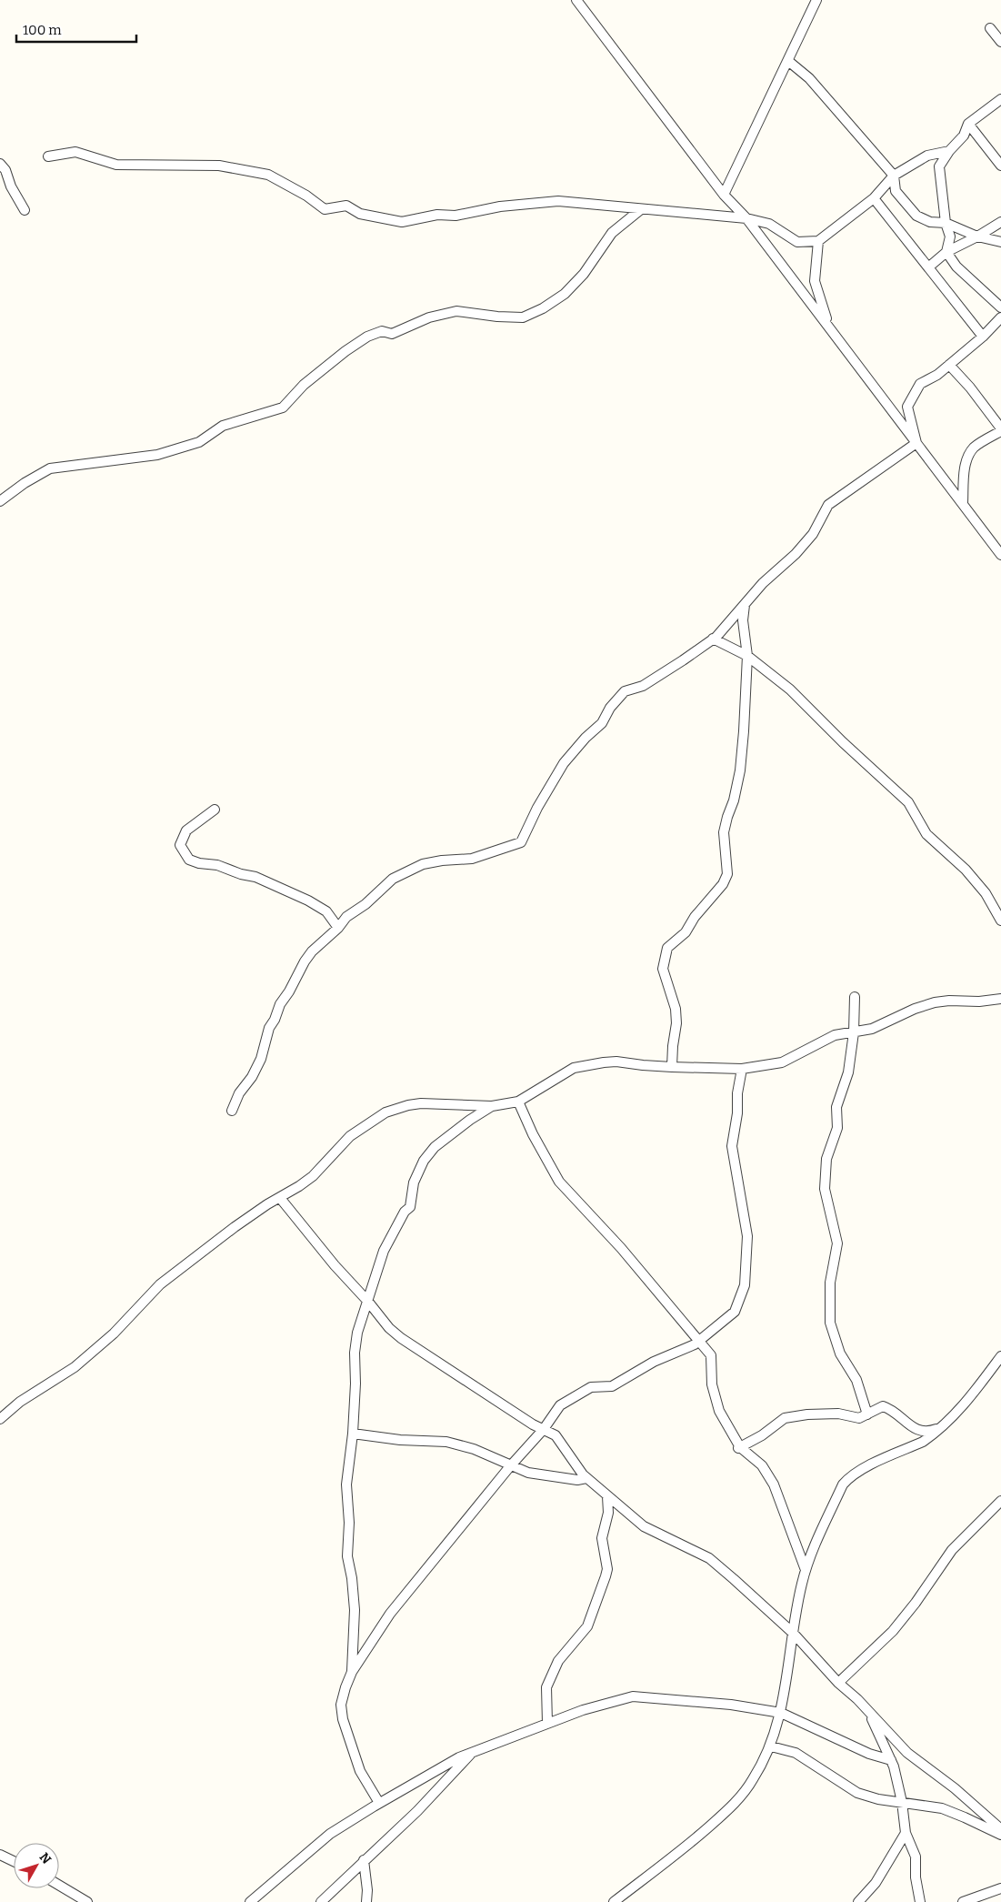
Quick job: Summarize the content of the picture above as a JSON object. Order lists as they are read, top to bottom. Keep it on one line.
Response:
{"scale_bar":"100 m","north":"top right"}
